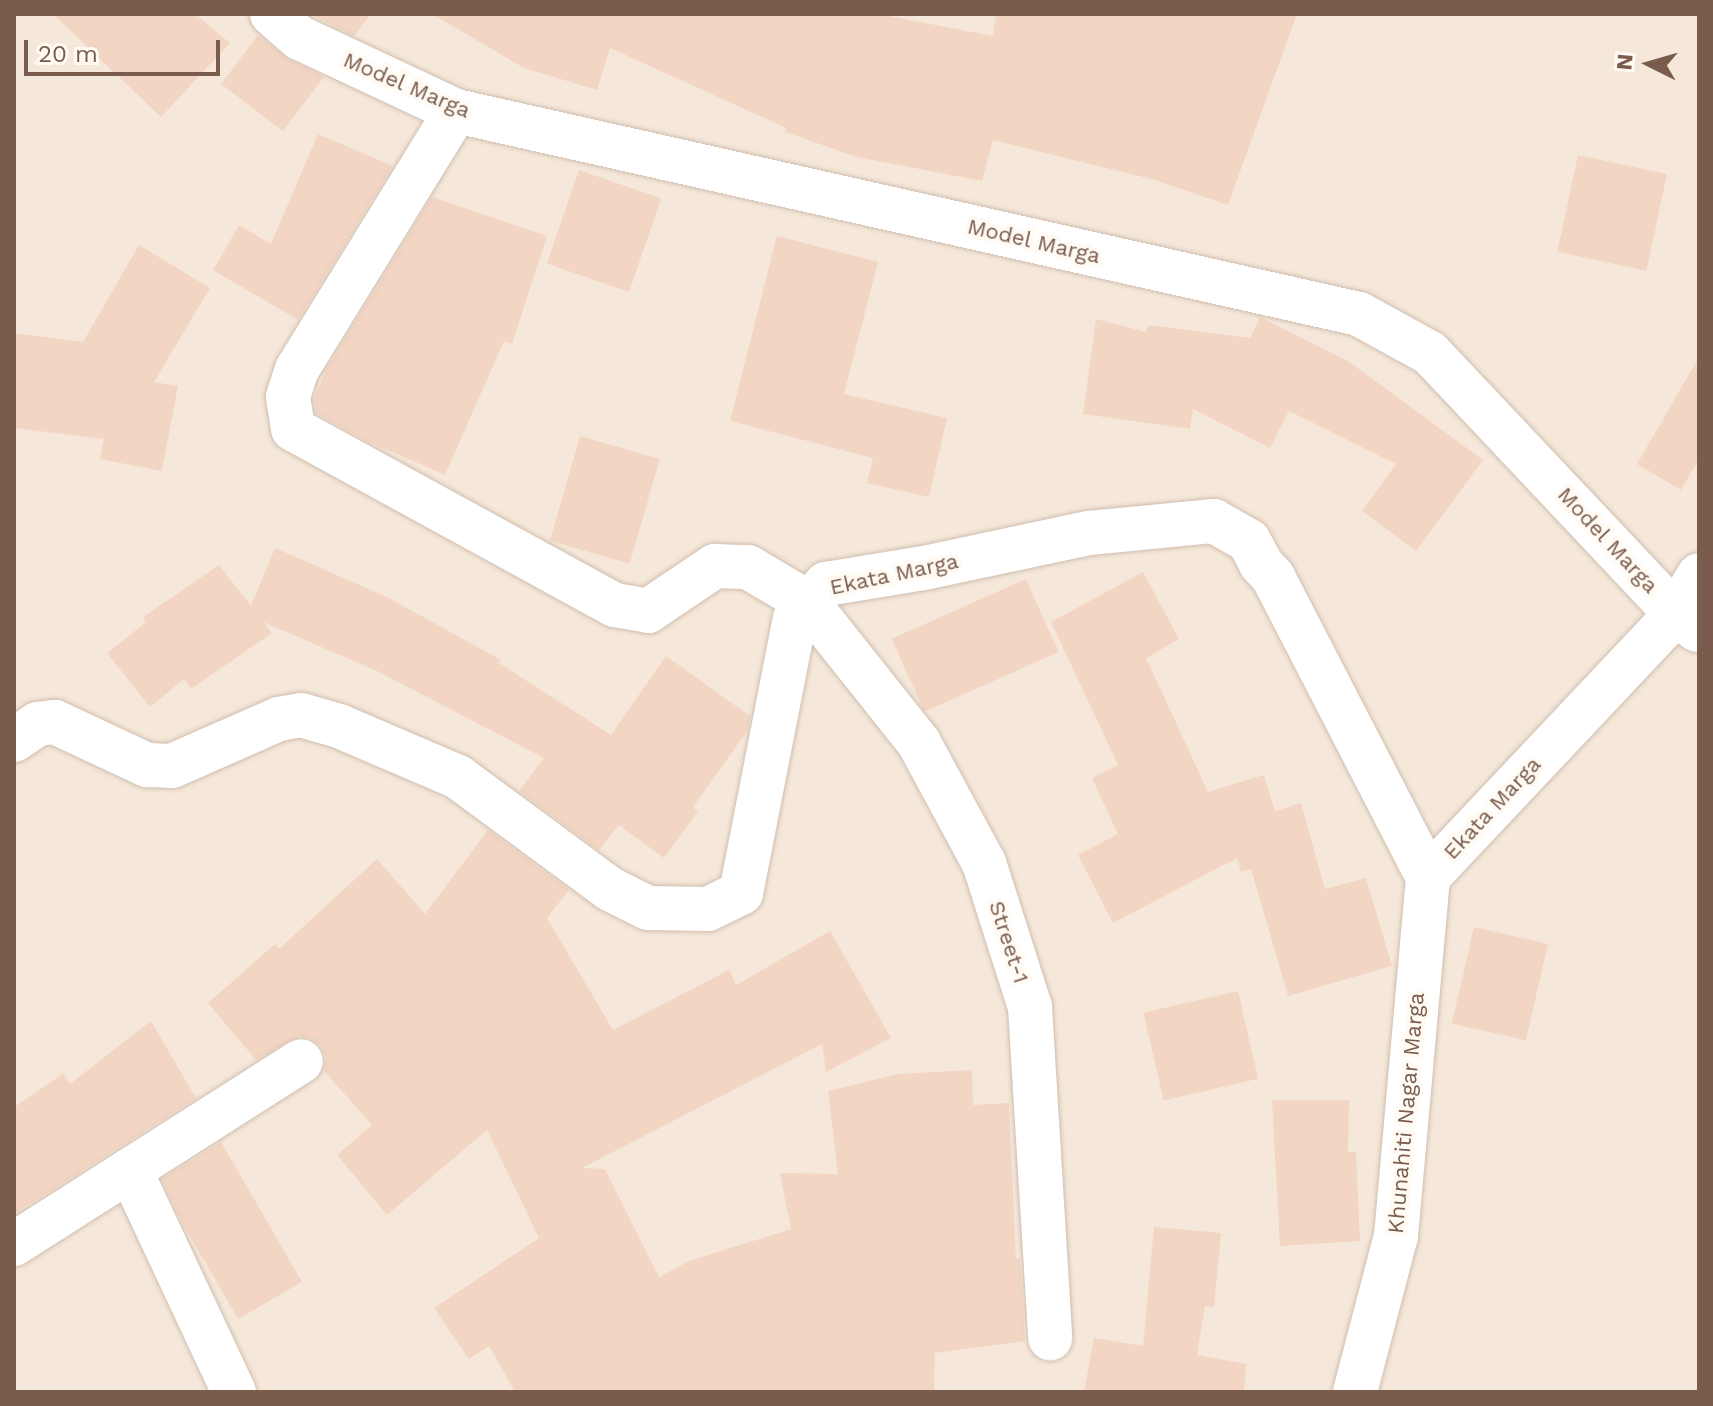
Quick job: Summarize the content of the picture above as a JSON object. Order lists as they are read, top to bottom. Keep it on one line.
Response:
{"streets":{"street":["Model Marga","Ekata Marga","Street-1","Khunahiti Nagar Marga"]},"crossings":[["Model Marga","Ekata Marga"],["Ekata Marga","Street-1"],["Ekata Marga","Khunahiti Nagar Marga"]],"scale_bar":"20 m","north":"left"}
